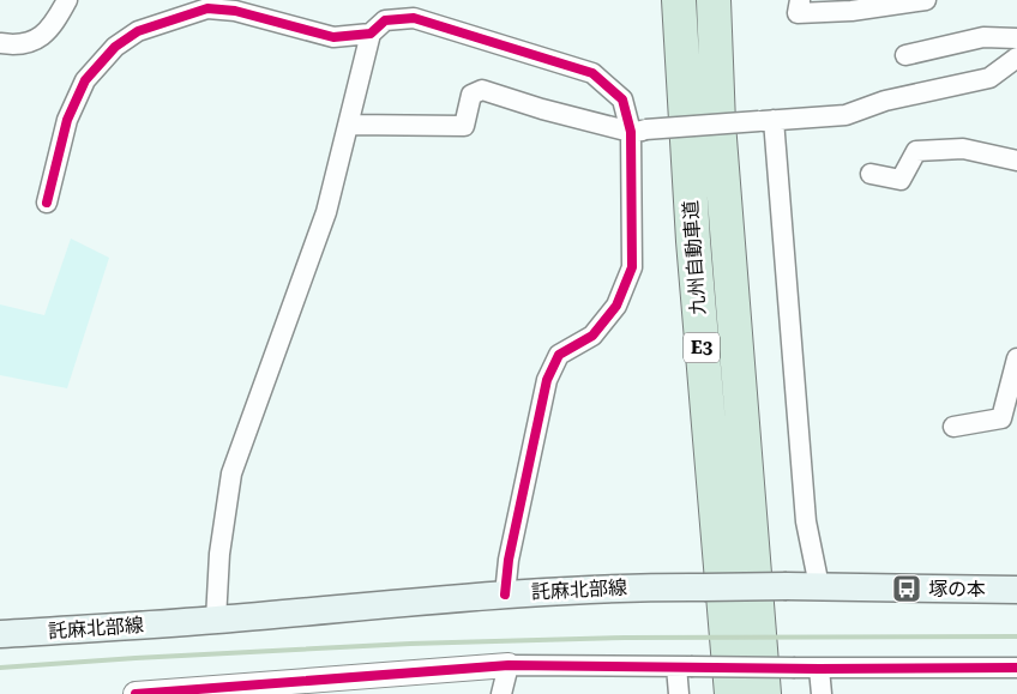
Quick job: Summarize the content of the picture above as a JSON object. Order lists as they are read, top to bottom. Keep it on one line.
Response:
{"streets":{"highway":["九州自動車道","E3"],"main road":["託麻北部線"]},"places":{"bus stop":["塚の本"]}}
